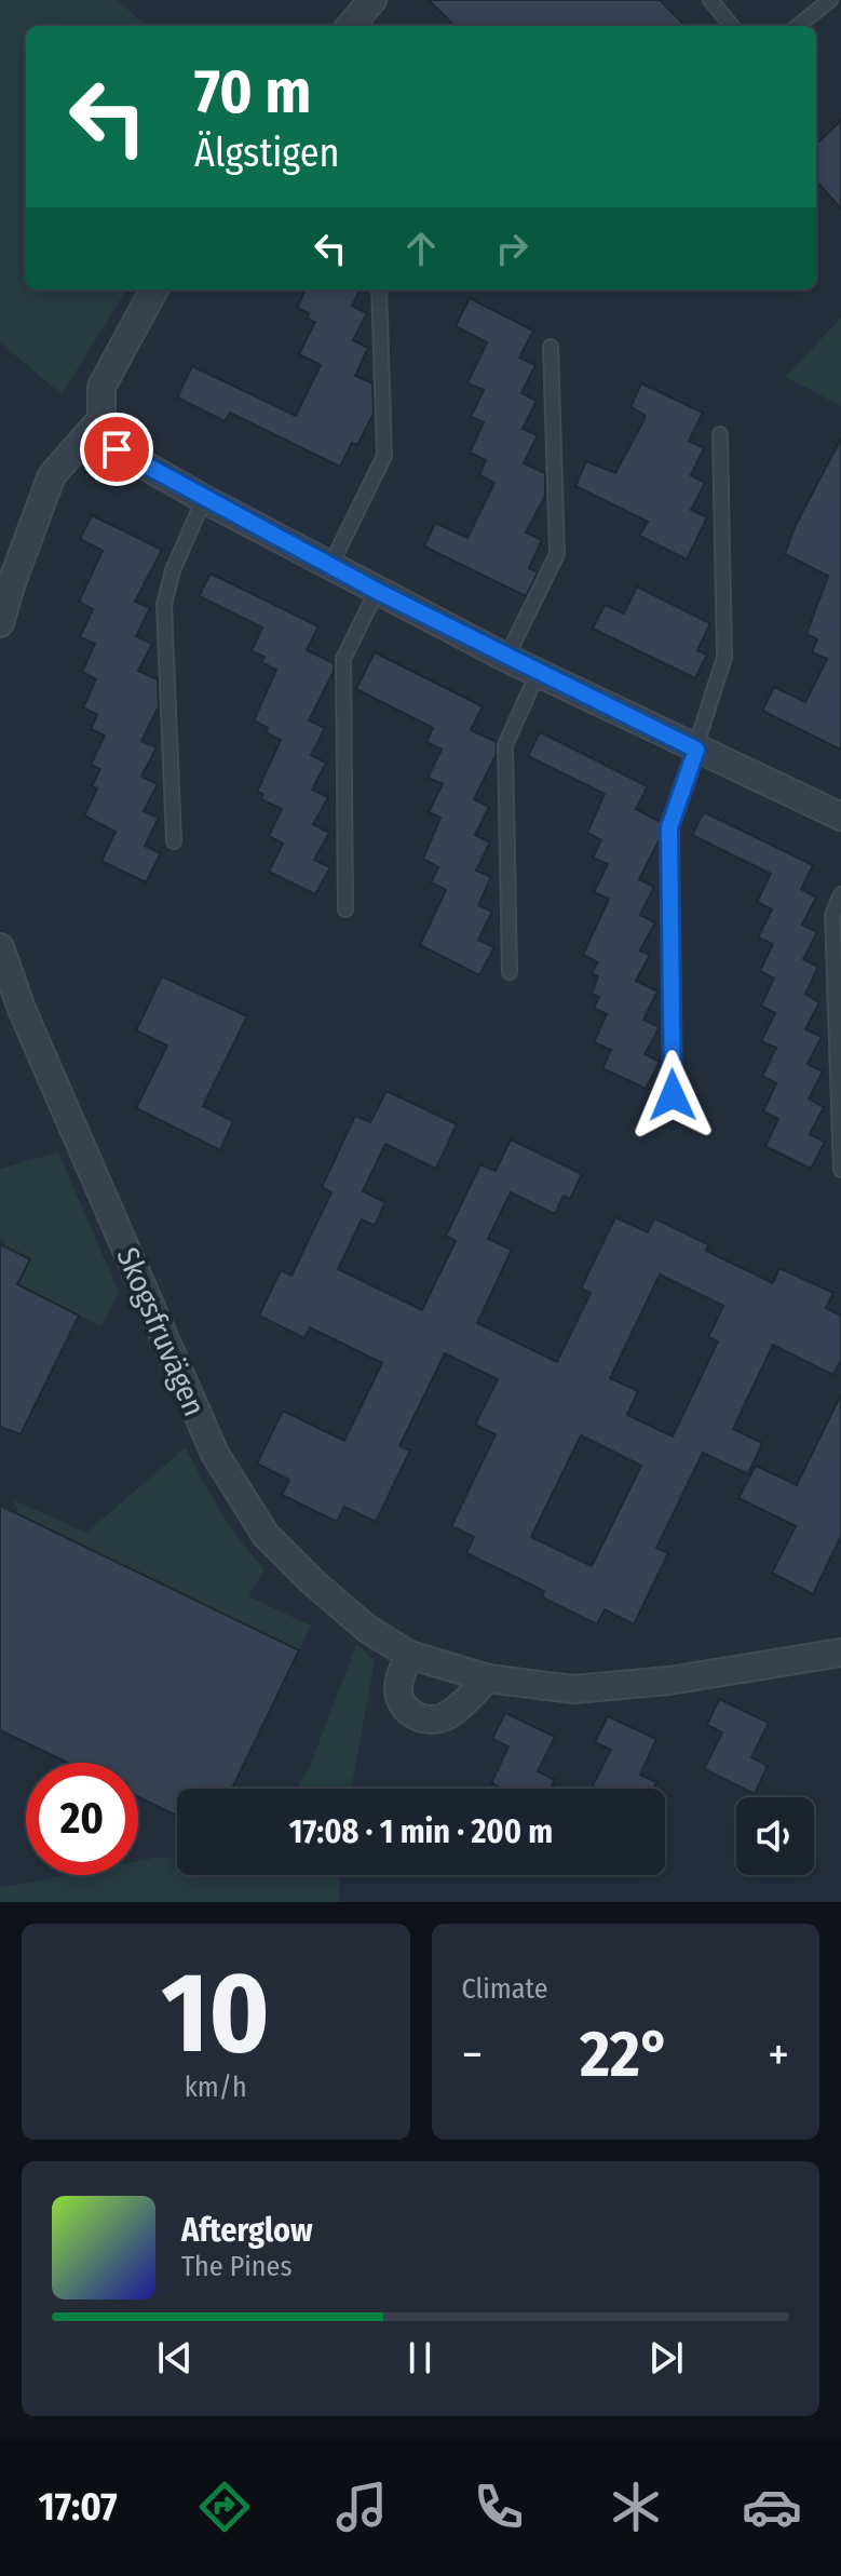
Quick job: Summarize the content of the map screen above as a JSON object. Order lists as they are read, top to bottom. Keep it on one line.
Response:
{"streets":{"street":["Skogsfruvägen"]},"page":{"turn":["70 m","Älgstigen"],"limit":"20","trip":"17:08 · 1 min · 200 m","tile":[["10","km/h"],"Climate"],"heat":["−","22°","+"],"song":["Afterglow","The Pines"],"tabs":"17:07"}}
